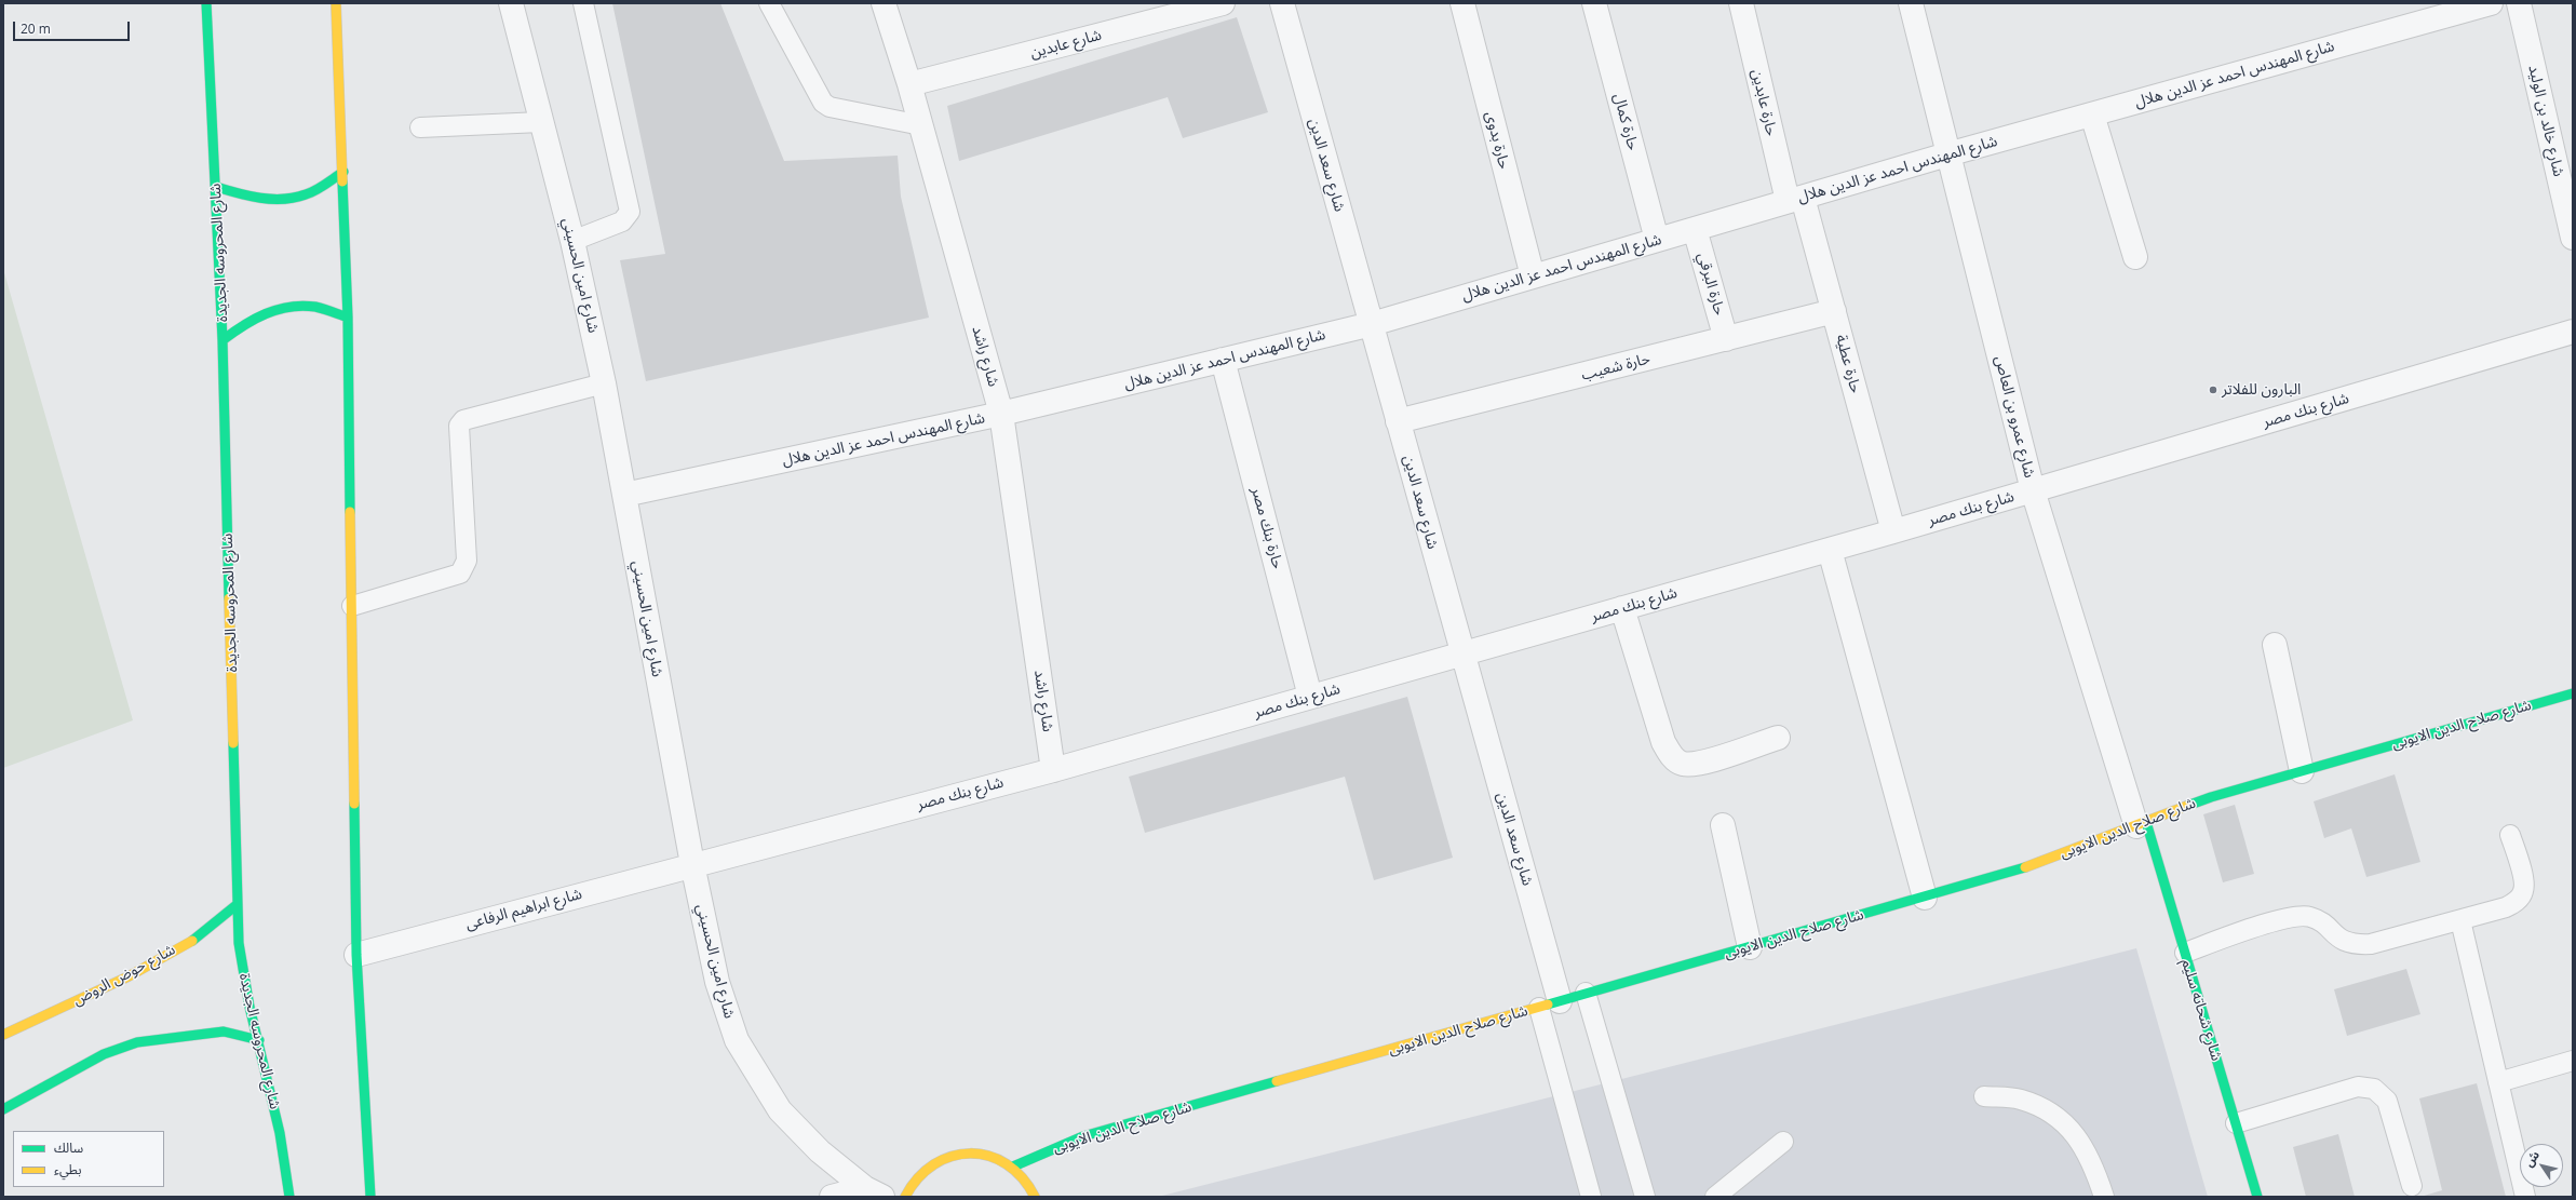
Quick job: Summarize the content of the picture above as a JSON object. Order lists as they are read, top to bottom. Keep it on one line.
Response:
{"streets":{"main road":["شارع المحروسه الجديدة","شارع صلاح الدين الايوبى","شارع حوض الروض","شارع شحاته سليم"],"street":["شارع عابدين","شارع المهندس احمد عز الدين هلال","حارة عابدين","شارع خالد بن الوليد","حارة كمال","حارة بدوى","شارع سعد الدين","شارع امين الحسيني","حارة البرقي","شارع راشد","حارة عطية","حارة شعيب","شارع بنك مصر","شارع عمرو بن العاص","حارة بنك مصر","شارع ابراهيم الرفاعى"]},"crossings":[["شارع عابدين","شارع راشد"],["شارع المهندس احمد عز الدين هلال","حارة عابدين"],["شارع المهندس احمد عز الدين هلال","حارة كمال"],["شارع المهندس احمد عز الدين هلال","حارة بدوى"],["شارع المهندس احمد عز الدين هلال","شارع سعد الدين"],["شارع المهندس احمد عز الدين هلال","شارع امين الحسيني"],["شارع المهندس احمد عز الدين هلال","حارة البرقي"],["شارع المهندس احمد عز الدين هلال","شارع راشد"],["شارع المهندس احمد عز الدين هلال","حارة عطية"],["شارع المهندس احمد عز الدين هلال","شارع عمرو بن العاص"],["شارع المهندس احمد عز الدين هلال","حارة بنك مصر"],["حارة عابدين","حارة عطية"],["شارع سعد الدين","حارة شعيب"],["شارع سعد الدين","شارع بنك مصر"],["شارع سعد الدين","شارع صلاح الدين الايوبى"],["شارع المحروسه الجديدة","شارع حوض الروض"],["شارع امين الحسيني","شارع بنك مصر"],["شارع امين الحسيني","شارع ابراهيم الرفاعى"],["حارة البرقي","حارة شعيب"],["شارع راشد","شارع بنك مصر"],["حارة عطية","حارة شعيب"],["حارة عطية","شارع بنك مصر"],["شارع بنك مصر","شارع عمرو بن العاص"],["شارع بنك مصر","حارة بنك مصر"],["شارع بنك مصر","شارع ابراهيم الرفاعى"],["شارع عمرو بن العاص","شارع صلاح الدين الايوبى"],["شارع عمرو بن العاص","شارع شحاته سليم"],["شارع صلاح الدين الايوبى","شارع شحاته سليم"]],"places":["البارون للفلاتر"],"legend":["سالك","بطيء"],"scale_bar":"20 m","north":"top left"}
